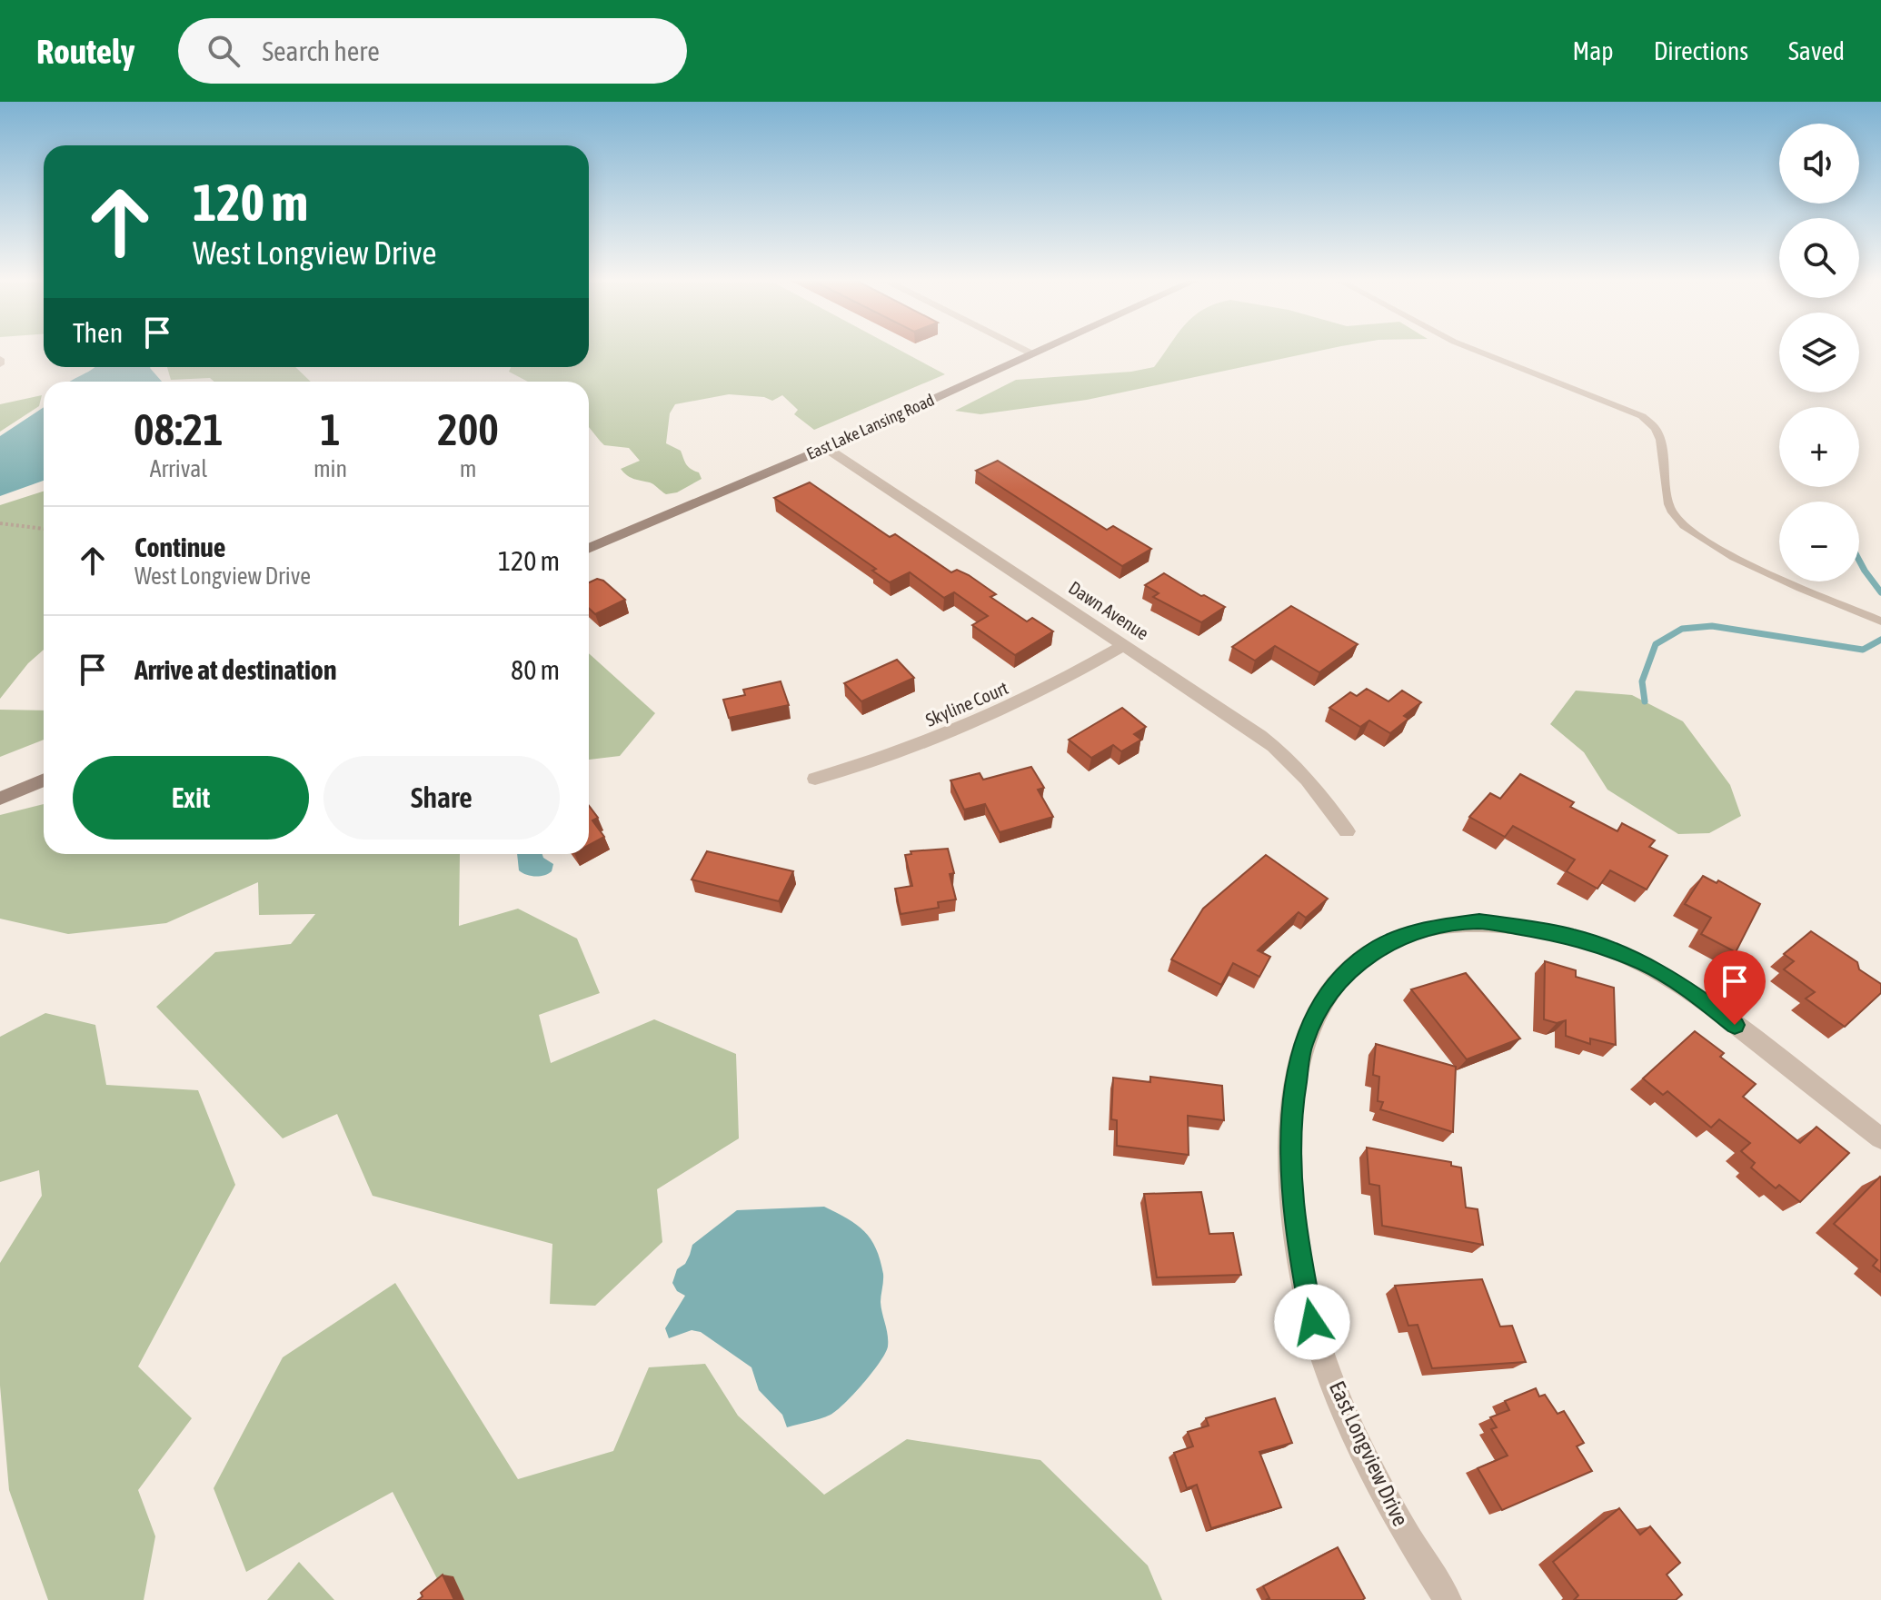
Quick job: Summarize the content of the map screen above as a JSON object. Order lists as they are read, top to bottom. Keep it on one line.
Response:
{"streets":{"main road":["East Lake Lansing Road"],"street":["Dawn Avenue","Skyline Court","East Longview Drive"]},"crossings":[["East Lake Lansing Road","Dawn Avenue"],["Dawn Avenue","Skyline Court"]],"page":{"header":"Routely","search":"Search here","nav":["Map","Directions","Saved"],"map_buttons":["+","−"],"turn":["120 m","West Longview Drive"],"then":"Then","eta":["08:21","Arrival","1","min","200","m"],"list":[{"name":"Continue","note":"West Longview Drive","value":"120 m"},{"name":"Arrive at destination","value":"80 m"}],"buttons":["Exit","Share"]}}
